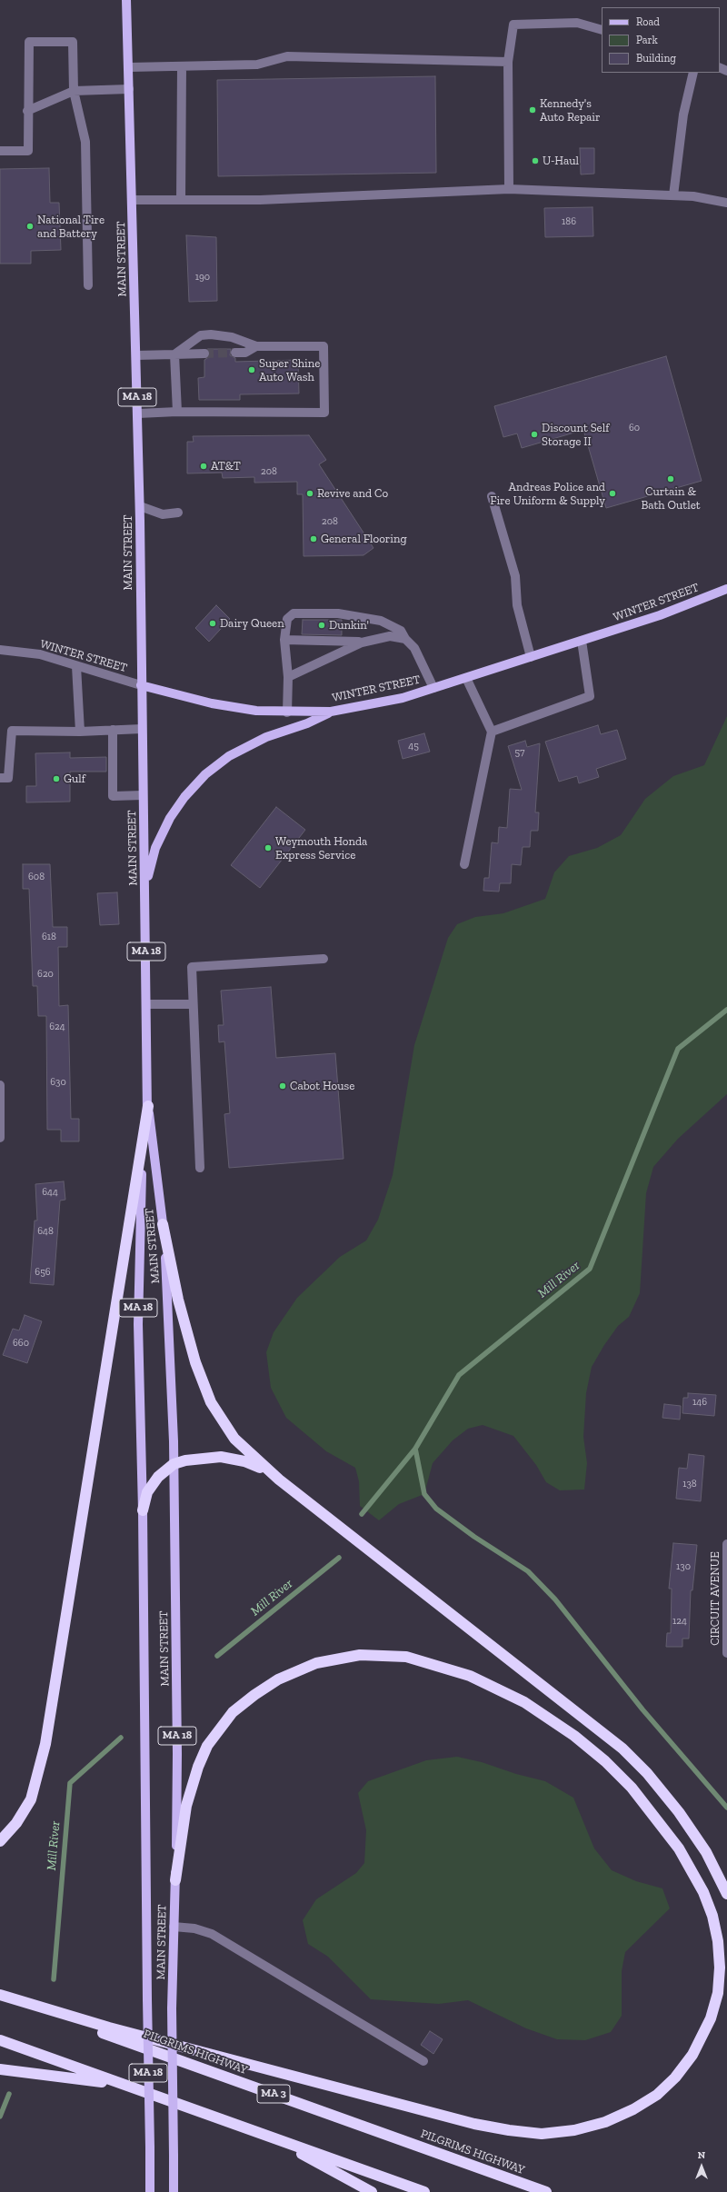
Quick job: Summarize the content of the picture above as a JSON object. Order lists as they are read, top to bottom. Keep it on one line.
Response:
{"streets":{"highway":["PILGRIMS HIGHWAY","MA 3"],"main road":["MAIN STREET","MA 18","WINTER STREET"],"street":["CIRCUIT AVENUE"]},"crossings":[["MAIN STREET","WINTER STREET"]],"water":["Mill River"],"places":["Kennedy's Auto Repair","U-Haul","National Tire and Battery","Super Shine Auto Wash","Discount Self Storage II","AT&T","Curtain & Bath Outlet","Revive and Co","Andreas Police and Fire Uniform & Supply","General Flooring","Dairy Queen","Dunkin'","Gulf","Weymouth Honda Express Service","Cabot House"],"house_numbers":["186","190","60","208","208","45","57","608","618","620","624","630","644","648","656","660","146","138","130","124"],"legend":["Road","Park","Building"],"north":"top"}
